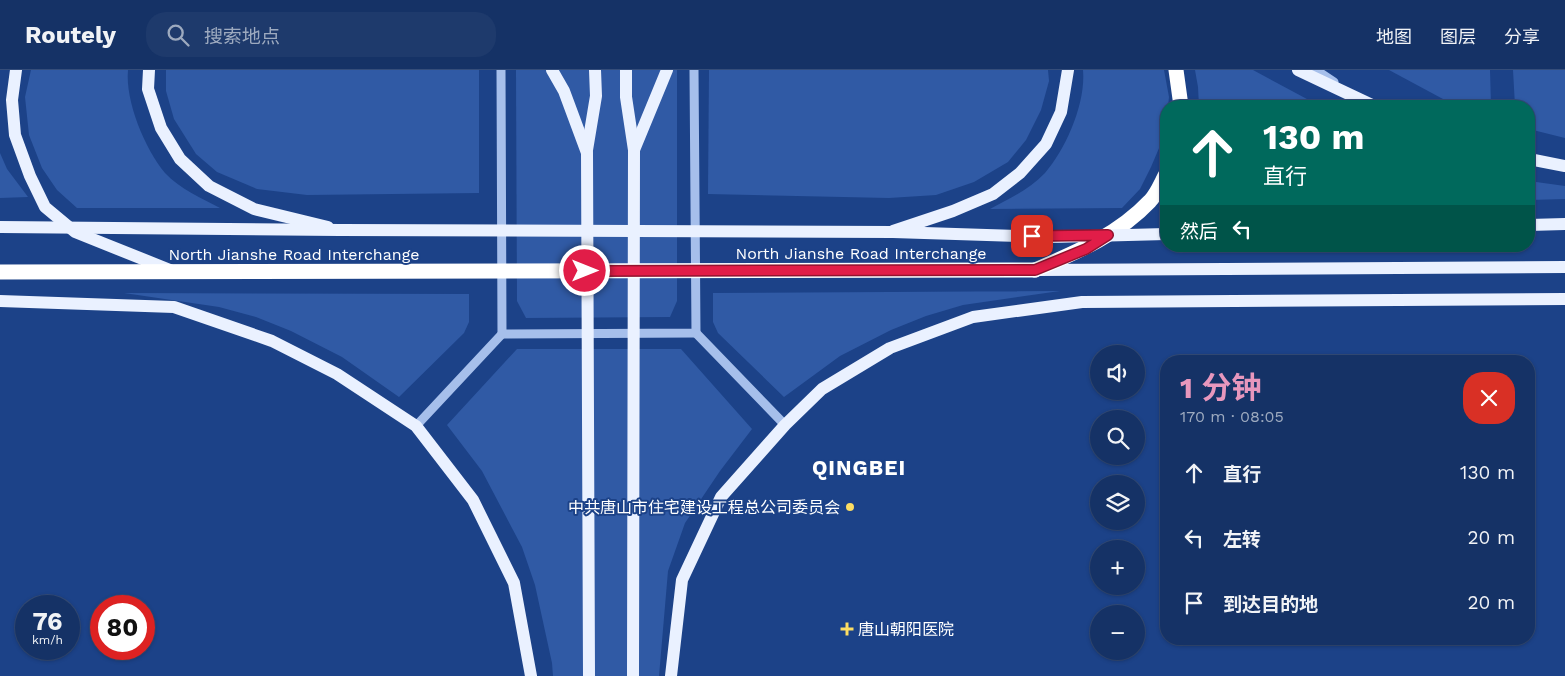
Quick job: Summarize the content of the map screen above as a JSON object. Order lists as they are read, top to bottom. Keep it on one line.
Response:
{"streets":{"highway":["North Jianshe Road Interchange"]},"districts":["QINGBEI"],"places":{"other":["中共唐山市住宅建设工程总公司委员会"],"health":["唐山朝阳医院"]},"page":{"header":"Routely","search":"搜索地点","nav":["地图","图层","分享"],"turn":["130 m","直行"],"then":"然后","map_buttons":["+","−"],"heading":["1 分钟","170 m · 08:05"],"list":[{"name":"直行","value":"130 m"},{"name":"左转","value":"20 m"},{"name":"到达目的地","value":"20 m"}],"speed":"76 km/h","limit":"80"}}
